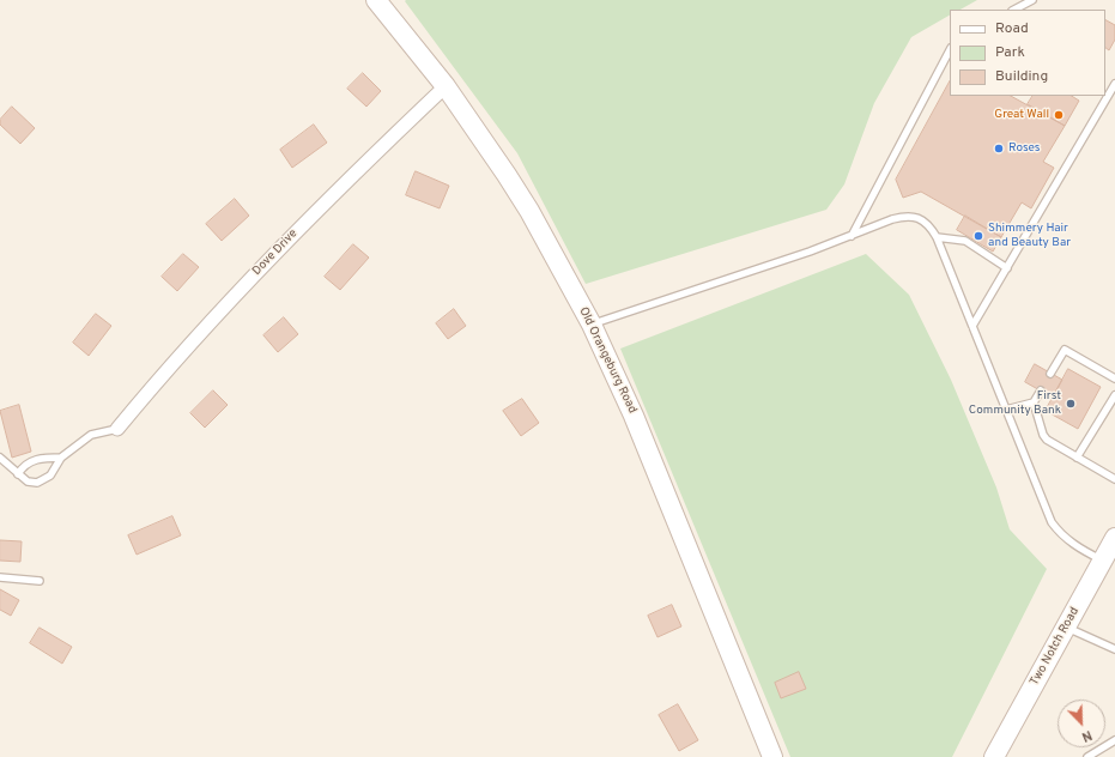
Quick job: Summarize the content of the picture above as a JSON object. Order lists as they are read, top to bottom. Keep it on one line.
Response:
{"streets":{"street":["Dove Drive","Old Orangeburg Road","Two Notch Road"]},"crossings":[["Dove Drive","Old Orangeburg Road"]],"places":["Great Wall","Roses","Shimmery Hair and Beauty Bar","First Community Bank"],"legend":["Road","Park","Building"],"north":"bottom right"}
